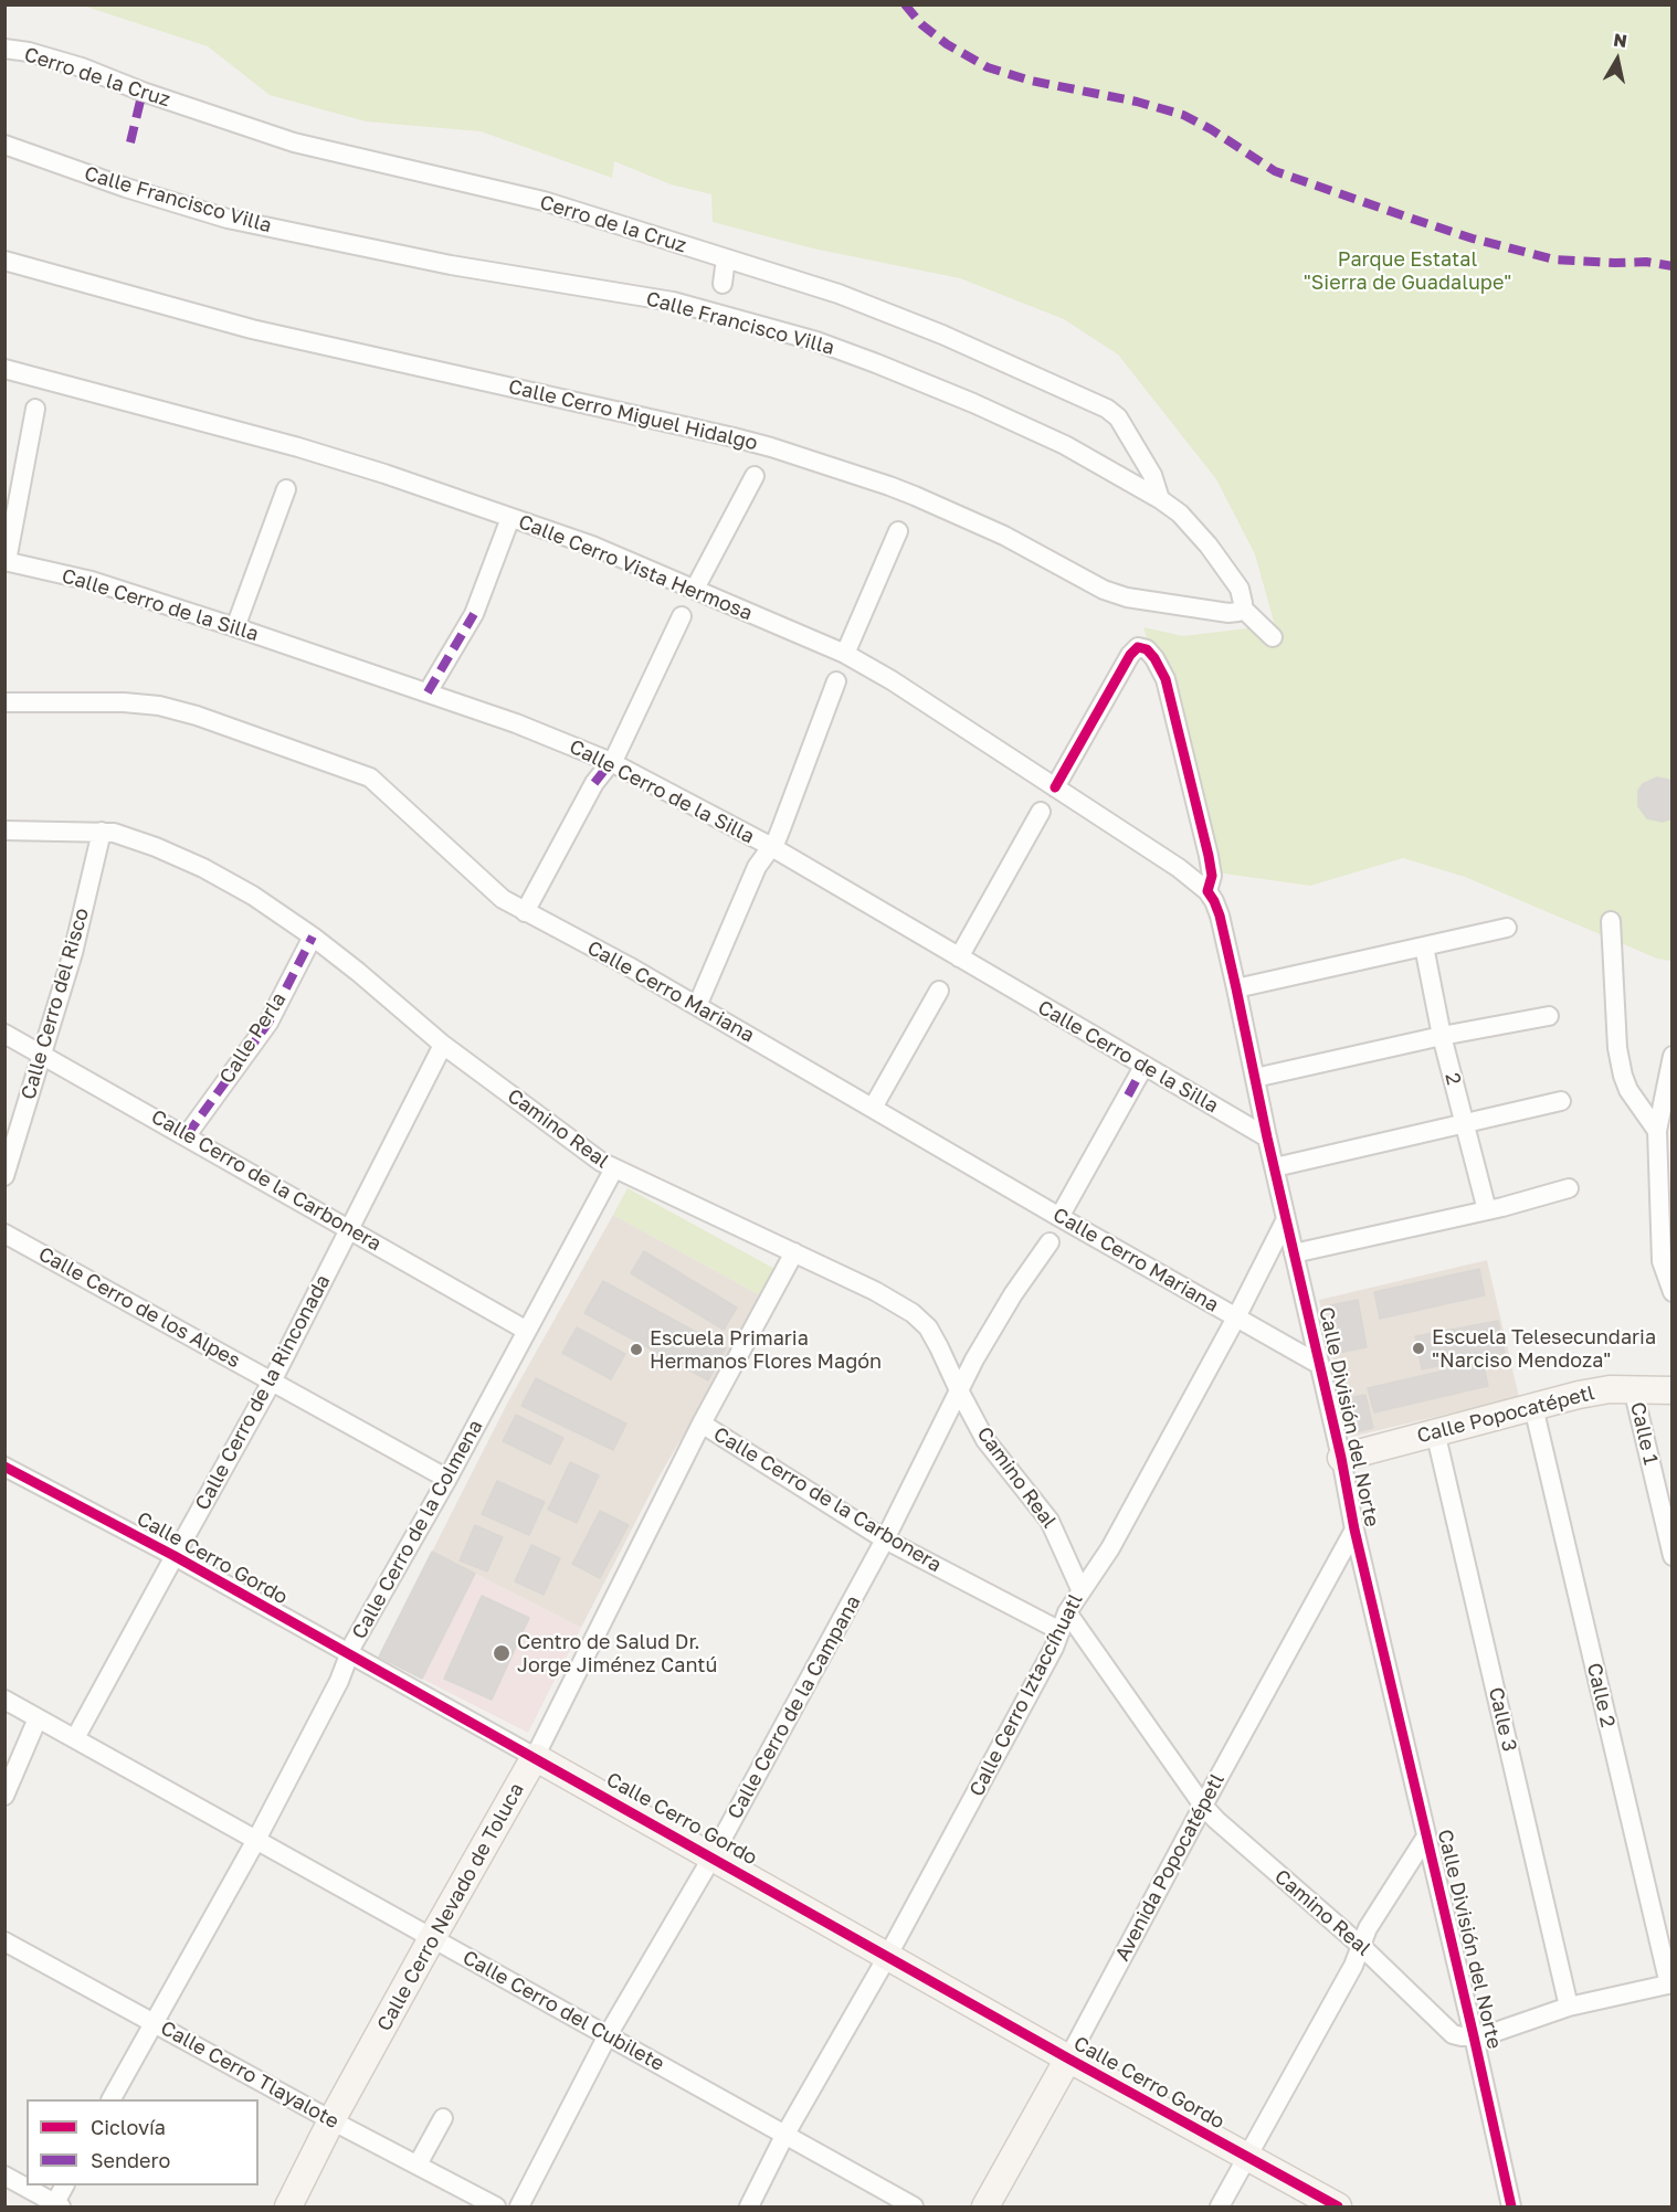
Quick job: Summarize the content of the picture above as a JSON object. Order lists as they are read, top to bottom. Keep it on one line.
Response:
{"streets":{"street":["Cerro de la Cruz","Calle Francisco Villa","Calle Cerro Miguel Hidalgo","Calle Cerro Vista Hermosa","Calle Cerro de la Silla","Calle Cerro Mariana","Calle Cerro del Risco","Calle Perla","2","Camino Real","Calle Cerro de la Carbonera","Calle Cerro de los Alpes","Calle Cerro de la Rinconada","Calle Popocatépetl","Calle División del Norte","Calle 1","Calle Cerro de la Colmena","Calle Cerro Gordo","Calle Cerro Iztaccíhuatl","Calle 2","Calle Cerro de la Campana","Calle 3","Avenida Popocatépetl","Calle Cerro Nevado de Toluca","Calle Cerro del Cubilete","Calle Cerro Tlayalote"]},"crossings":[["Cerro de la Cruz","Calle Francisco Villa"],["Calle Francisco Villa","Calle Cerro Miguel Hidalgo"],["Calle Cerro Vista Hermosa","Calle División del Norte"],["Calle Cerro de la Silla","Calle División del Norte"],["Calle Cerro Mariana","Calle División del Norte"],["Calle Cerro Mariana","Calle Cerro Iztaccíhuatl"],["Calle Cerro del Risco","Camino Real"],["Calle Cerro del Risco","Calle Cerro de la Carbonera"],["Calle Perla","Camino Real"],["Calle Perla","Calle Cerro de la Carbonera"],["Camino Real","Calle Cerro de la Rinconada"],["Camino Real","Calle División del Norte"],["Camino Real","Calle Cerro de la Colmena"],["Camino Real","Calle Cerro Iztaccíhuatl"],["Camino Real","Calle Cerro de la Campana"],["Camino Real","Avenida Popocatépetl"],["Camino Real","Calle Cerro Nevado de Toluca"],["Calle Cerro de la Carbonera","Calle Cerro de la Rinconada"],["Calle Cerro de la Carbonera","Calle Cerro de la Colmena"],["Calle Cerro de la Carbonera","Calle Cerro Iztaccíhuatl"],["Calle Cerro de la Carbonera","Calle Cerro de la Campana"],["Calle Cerro de la Carbonera","Calle Cerro Nevado de Toluca"],["Calle Cerro de los Alpes","Calle Cerro de la Rinconada"],["Calle Cerro de los Alpes","Calle Cerro de la Colmena"],["Calle Cerro de la Rinconada","Calle Cerro Gordo"],["Calle Cerro de la Rinconada","Calle Cerro del Cubilete"],["Calle Popocatépetl","Calle División del Norte"],["Calle Popocatépetl","Calle 1"],["Calle Popocatépetl","Calle 2"],["Calle Popocatépetl","Calle 3"],["Calle División del Norte","Calle Cerro Iztaccíhuatl"],["Calle División del Norte","Avenida Popocatépetl"],["Calle Cerro de la Colmena","Calle Cerro Gordo"],["Calle Cerro de la Colmena","Calle Cerro del Cubilete"],["Calle Cerro de la Colmena","Calle Cerro Tlayalote"],["Calle Cerro Gordo","Calle Cerro Iztaccíhuatl"],["Calle Cerro Gordo","Calle Cerro de la Campana"],["Calle Cerro Gordo","Avenida Popocatépetl"],["Calle Cerro Gordo","Calle Cerro Nevado de Toluca"],["Calle Cerro Iztaccíhuatl","Calle Cerro del Cubilete"],["Calle Cerro de la Campana","Calle Cerro del Cubilete"],["Calle Cerro Nevado de Toluca","Calle Cerro del Cubilete"],["Calle Cerro Nevado de Toluca","Calle Cerro Tlayalote"]],"parks":["Parque Estatal \"Sierra de Guadalupe\""],"places":["Escuela Telesecundaria \"Narciso Mendoza\"","Escuela Primaria Hermanos Flores Magón","Centro de Salud Dr. Jorge Jiménez Cantú"],"legend":["Ciclovía","Sendero"],"north":"top"}
